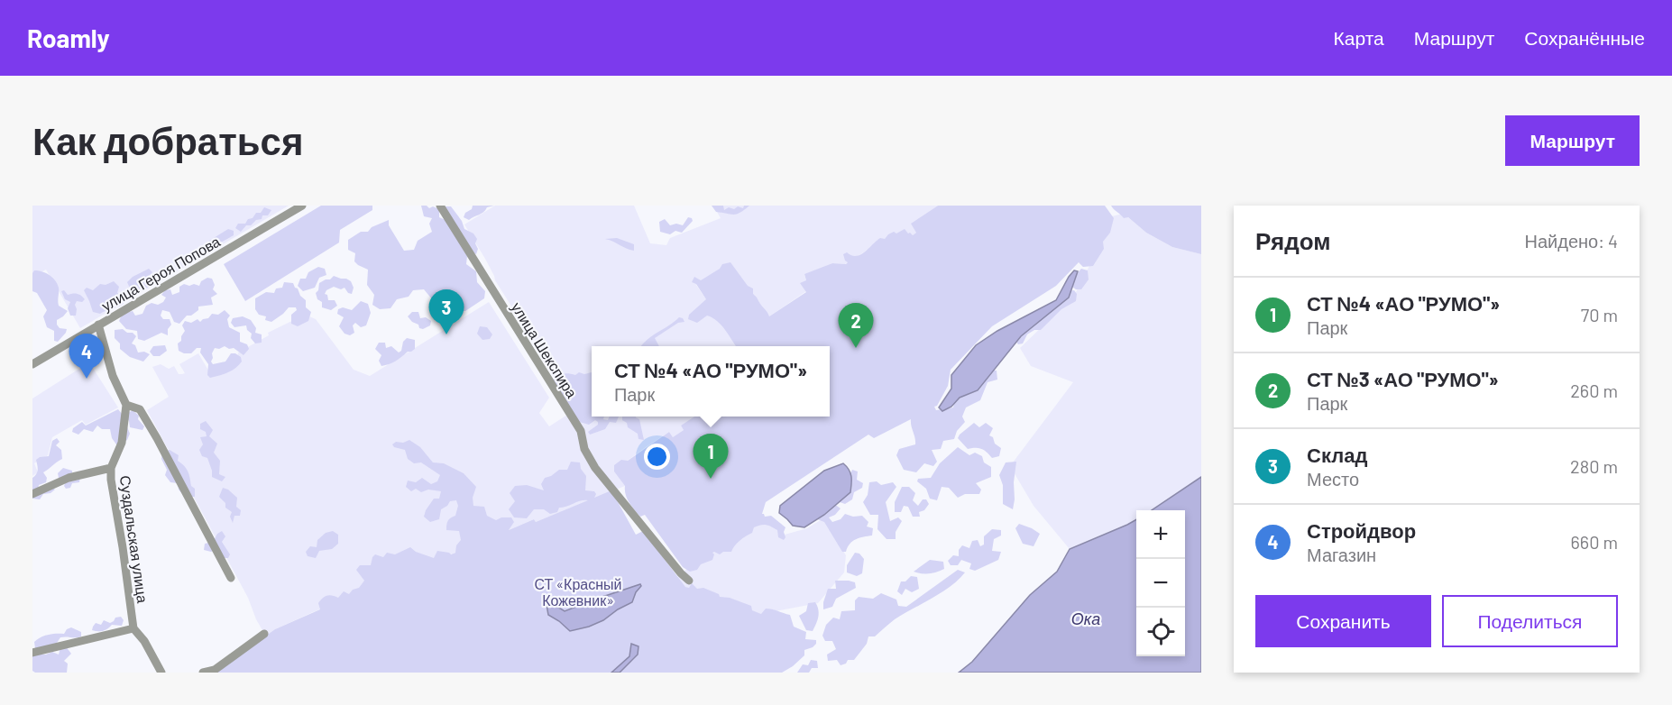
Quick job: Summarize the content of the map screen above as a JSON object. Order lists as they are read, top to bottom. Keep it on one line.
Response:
{"streets":{"street":["улица Героя Попова","улица Шекспира","Суздальская улица"]},"water":["Ока"],"parks":["СТ «Красный Кожевник»"],"page":{"header":"Roamly","nav":["Карта","Маршрут","Сохранённые"],"buttons":["Маршрут",["Сохранить","Поделиться"]],"title":"Как добраться","heading":["Рядом","Найдено: 4"],"list":[{"mark":"1","name":"СТ №4 «АО \"РУМО\"»","note":"Парк","value":"70 m"},{"mark":"2","name":"СТ №3 «АО \"РУМО\"»","note":"Парк","value":"260 m"},{"mark":"3","name":"Склад","note":"Место","value":"280 m"},{"mark":"4","name":"Стройдвор","note":"Магазин","value":"660 m"}],"pins":["3","2","4","1"],"popup":["СТ №4 «АО \"РУМО\"»","Парк"],"map_buttons":["+","−"]}}
